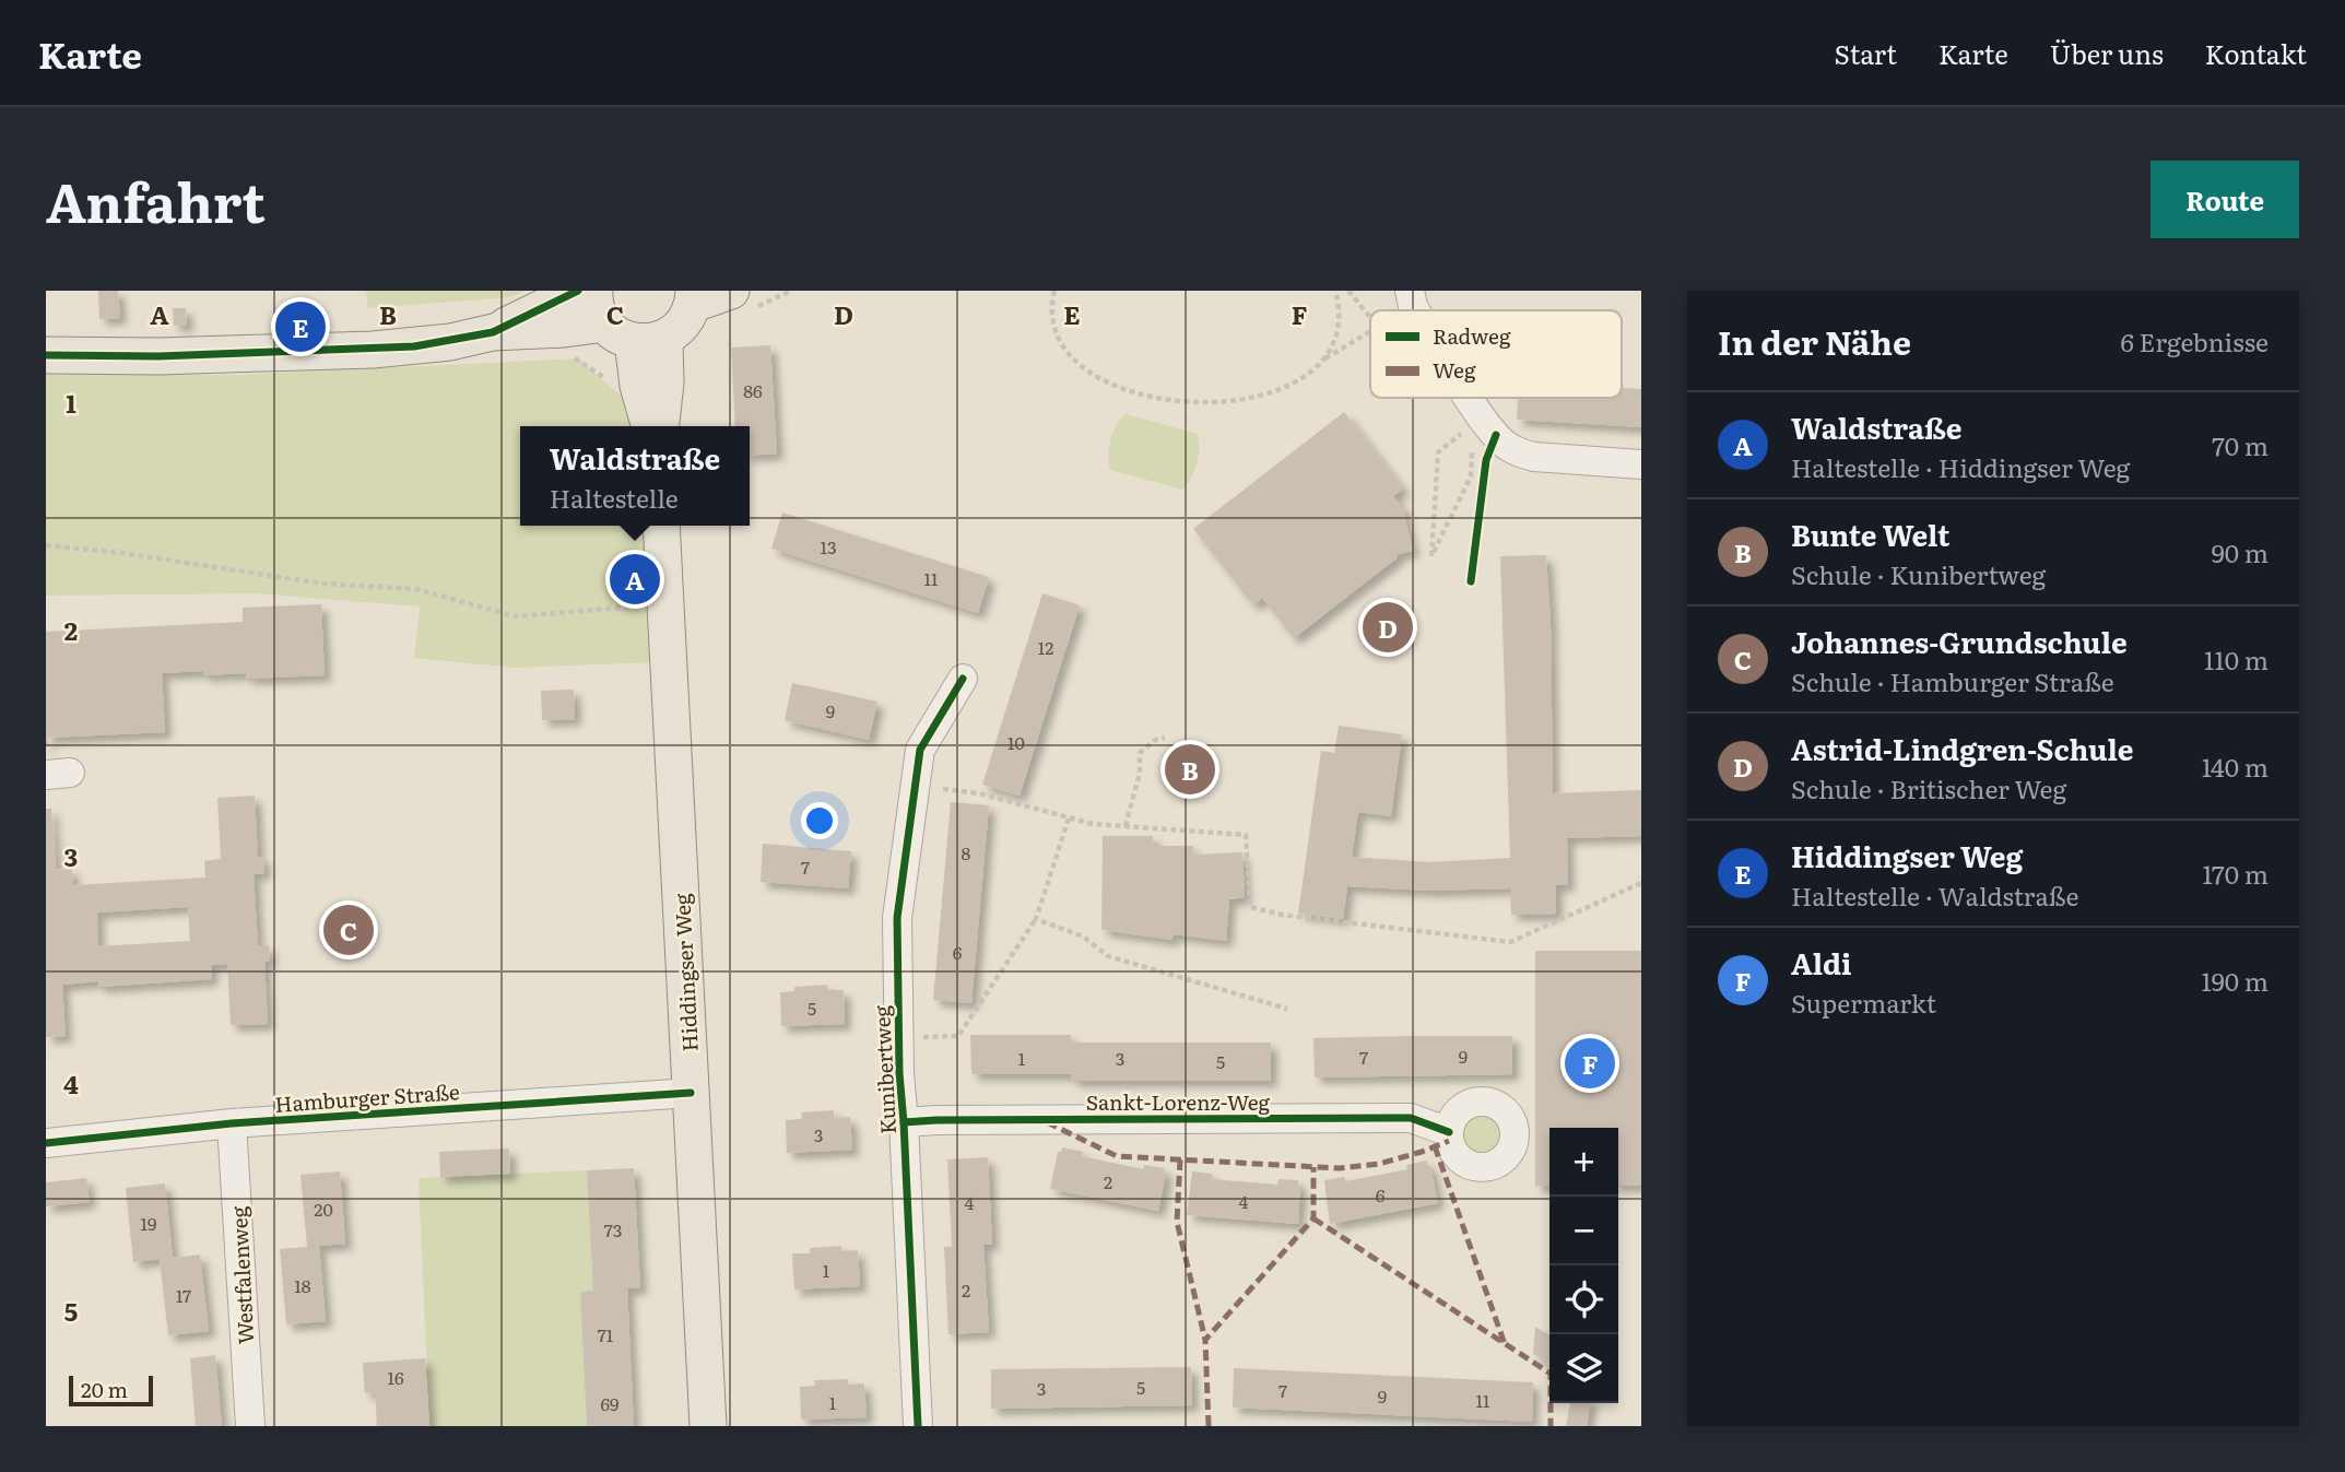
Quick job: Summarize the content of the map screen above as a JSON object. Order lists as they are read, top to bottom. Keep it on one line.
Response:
{"streets":{"main road":["Hiddingser Weg"],"street":["Kunibertweg","Hamburger Straße","Sankt-Lorenz-Weg","Westfalenweg"]},"crossings":[["Hiddingser Weg","Hamburger Straße"],["Kunibertweg","Sankt-Lorenz-Weg"],["Hamburger Straße","Westfalenweg"]],"house_numbers":["86","13","11","12","9","10","8","7","6","5","9","7","1","3","5","3","2","6","4","4","20","19","73","1","18","2","17","71","16","5","3","7","9","11","1","69"],"legend":["Radweg","Weg"],"scale_bar":"20 m","page":{"header":"Karte","nav":["Start","Karte","Über uns","Kontakt"],"title":"Anfahrt","buttons":"Route","heading":["In der Nähe","6 Ergebnisse"],"pins":["E","A","D","B","C","F"],"list":[{"mark":"A","name":"Waldstraße","note":"Haltestelle · Hiddingser Weg","value":"70 m"},{"mark":"B","name":"Bunte Welt","note":"Schule · Kunibertweg","value":"90 m"},{"mark":"C","name":"Johannes-Grundschule","note":"Schule · Hamburger Straße","value":"110 m"},{"mark":"D","name":"Astrid-Lindgren-Schule","note":"Schule · Britischer Weg","value":"140 m"},{"mark":"E","name":"Hiddingser Weg","note":"Haltestelle · Waldstraße","value":"170 m"},{"mark":"F","name":"Aldi","note":"Supermarkt","value":"190 m"}],"popup":["Waldstraße","Haltestelle"],"map_buttons":["+","−"],"scale":"20 m"},"grid":{"columns":["A","B","C","D","E","F"],"rows":["1","2","3","4","5"]}}
